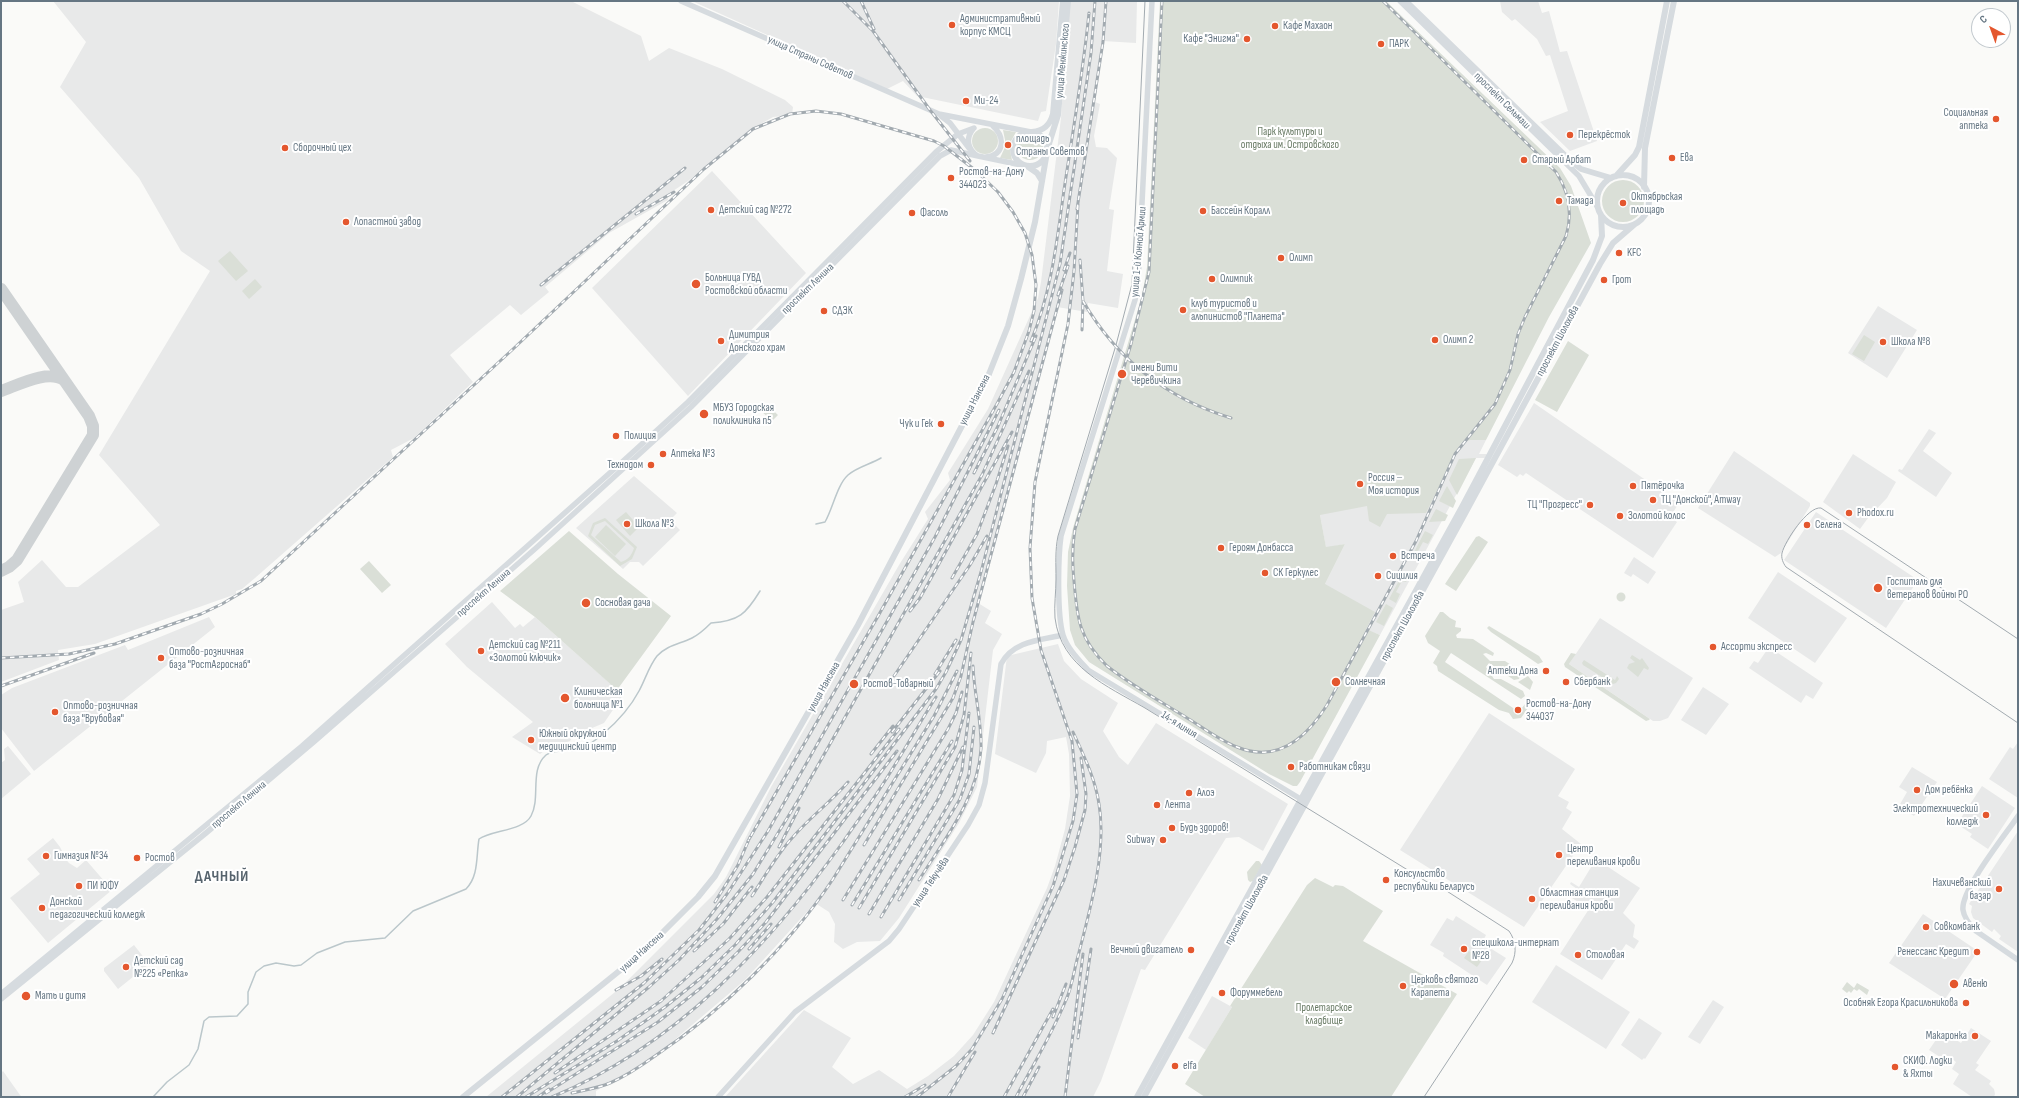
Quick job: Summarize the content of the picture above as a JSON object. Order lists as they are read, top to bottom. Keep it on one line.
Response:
{"streets":{"main road":["улица Страны Советов","улица Менжинского","проспект Сельмаш","улица 1-й Конной Армии","проспект Ленина","проспект Шолохова","улица Нансена","14-я линия","улица Текучёва"]},"crossings":[["улица Менжинского","улица Нансена"],["проспект Сельмаш","проспект Шолохова"],["улица 1-й Конной Армии","14-я линия"],["улица 1-й Конной Армии","улица Текучёва"],["проспект Шолохова","14-я линия"],["14-я линия","улица Текучёва"]],"districts":["ДАЧНЫЙ"],"parks":["Парк культуры и отдыха им. Островского","Пролетарское кладбище"],"places":["Административный корпус КМСЦ","Кафе Махаон","Кафе \"Энигма\"","ПАРК","Ми-24","Социальная аптека","Перекрёсток","площадь Страны Советов","Сборочный цех","Ева","Старый Арбат","Ростов-на-Дону 344023","Тамада","Октябрьская площадь","Детский сад №272","Бассейн Коралл","Фасоль","Лопастной завод","KFC","Олимп","Олимпик","Грот","Больница ГУВД Ростовской области","клуб туристов и альпинистов \"Планета\"","СДЭК","Олимп 2","Димитрия Донского храм","Школа №8","имени Вити Черевичкина","МБУЗ Городская поликлиника n5","Чук и Гек","Полиция","Аптека №3","Технодом","Россия – Моя история","Пятёрочка","ТЦ \"Донской\", Amway","ТЦ \"Прогресс\"","Phodox.ru","Золотой колос","Школа №3","Селена","Героям Донбасса","Встреча","СК Геркулес","Сицилия","Госпиталь для ветеранов войны РО","Сосновая дача","Ассорти экспресс","Детский сад №211 «Золотой ключик»","Оптово-розничная база \"РостАгроснаб\"","Аптеки Дона","Солнечная","Сбербанк","Ростов-Товарный","Клиническая больница №1","Ростов-на-Дону 344037","Оптово-розничная база \"Врубовая\"","Южный окружной медицинский центр","Работникам связи","Дом ребёнка","Алоэ","Лента","Электротехнический колледж","Будь здоров!","Subway","Центр переливания крови","Гимназия №34","Ростов","Консульство республики Беларусь","ПИ ЮФУ","Нахичеванский базар","Областная станция переливания крови","Донской педагогический колледж","Совкомбанк","спецшкола-интернат №28","Вечный двигатель","Ренессанс Кредит","Столовая","Детский сад №225 «Репка»","Авеню","Церковь святого Карапета","Форуммебель","Мать и дитя","Особняк Егора Красильникова","Макаронка","elfa","СКИФ. Лодки & Яхты"],"north":"top left"}
